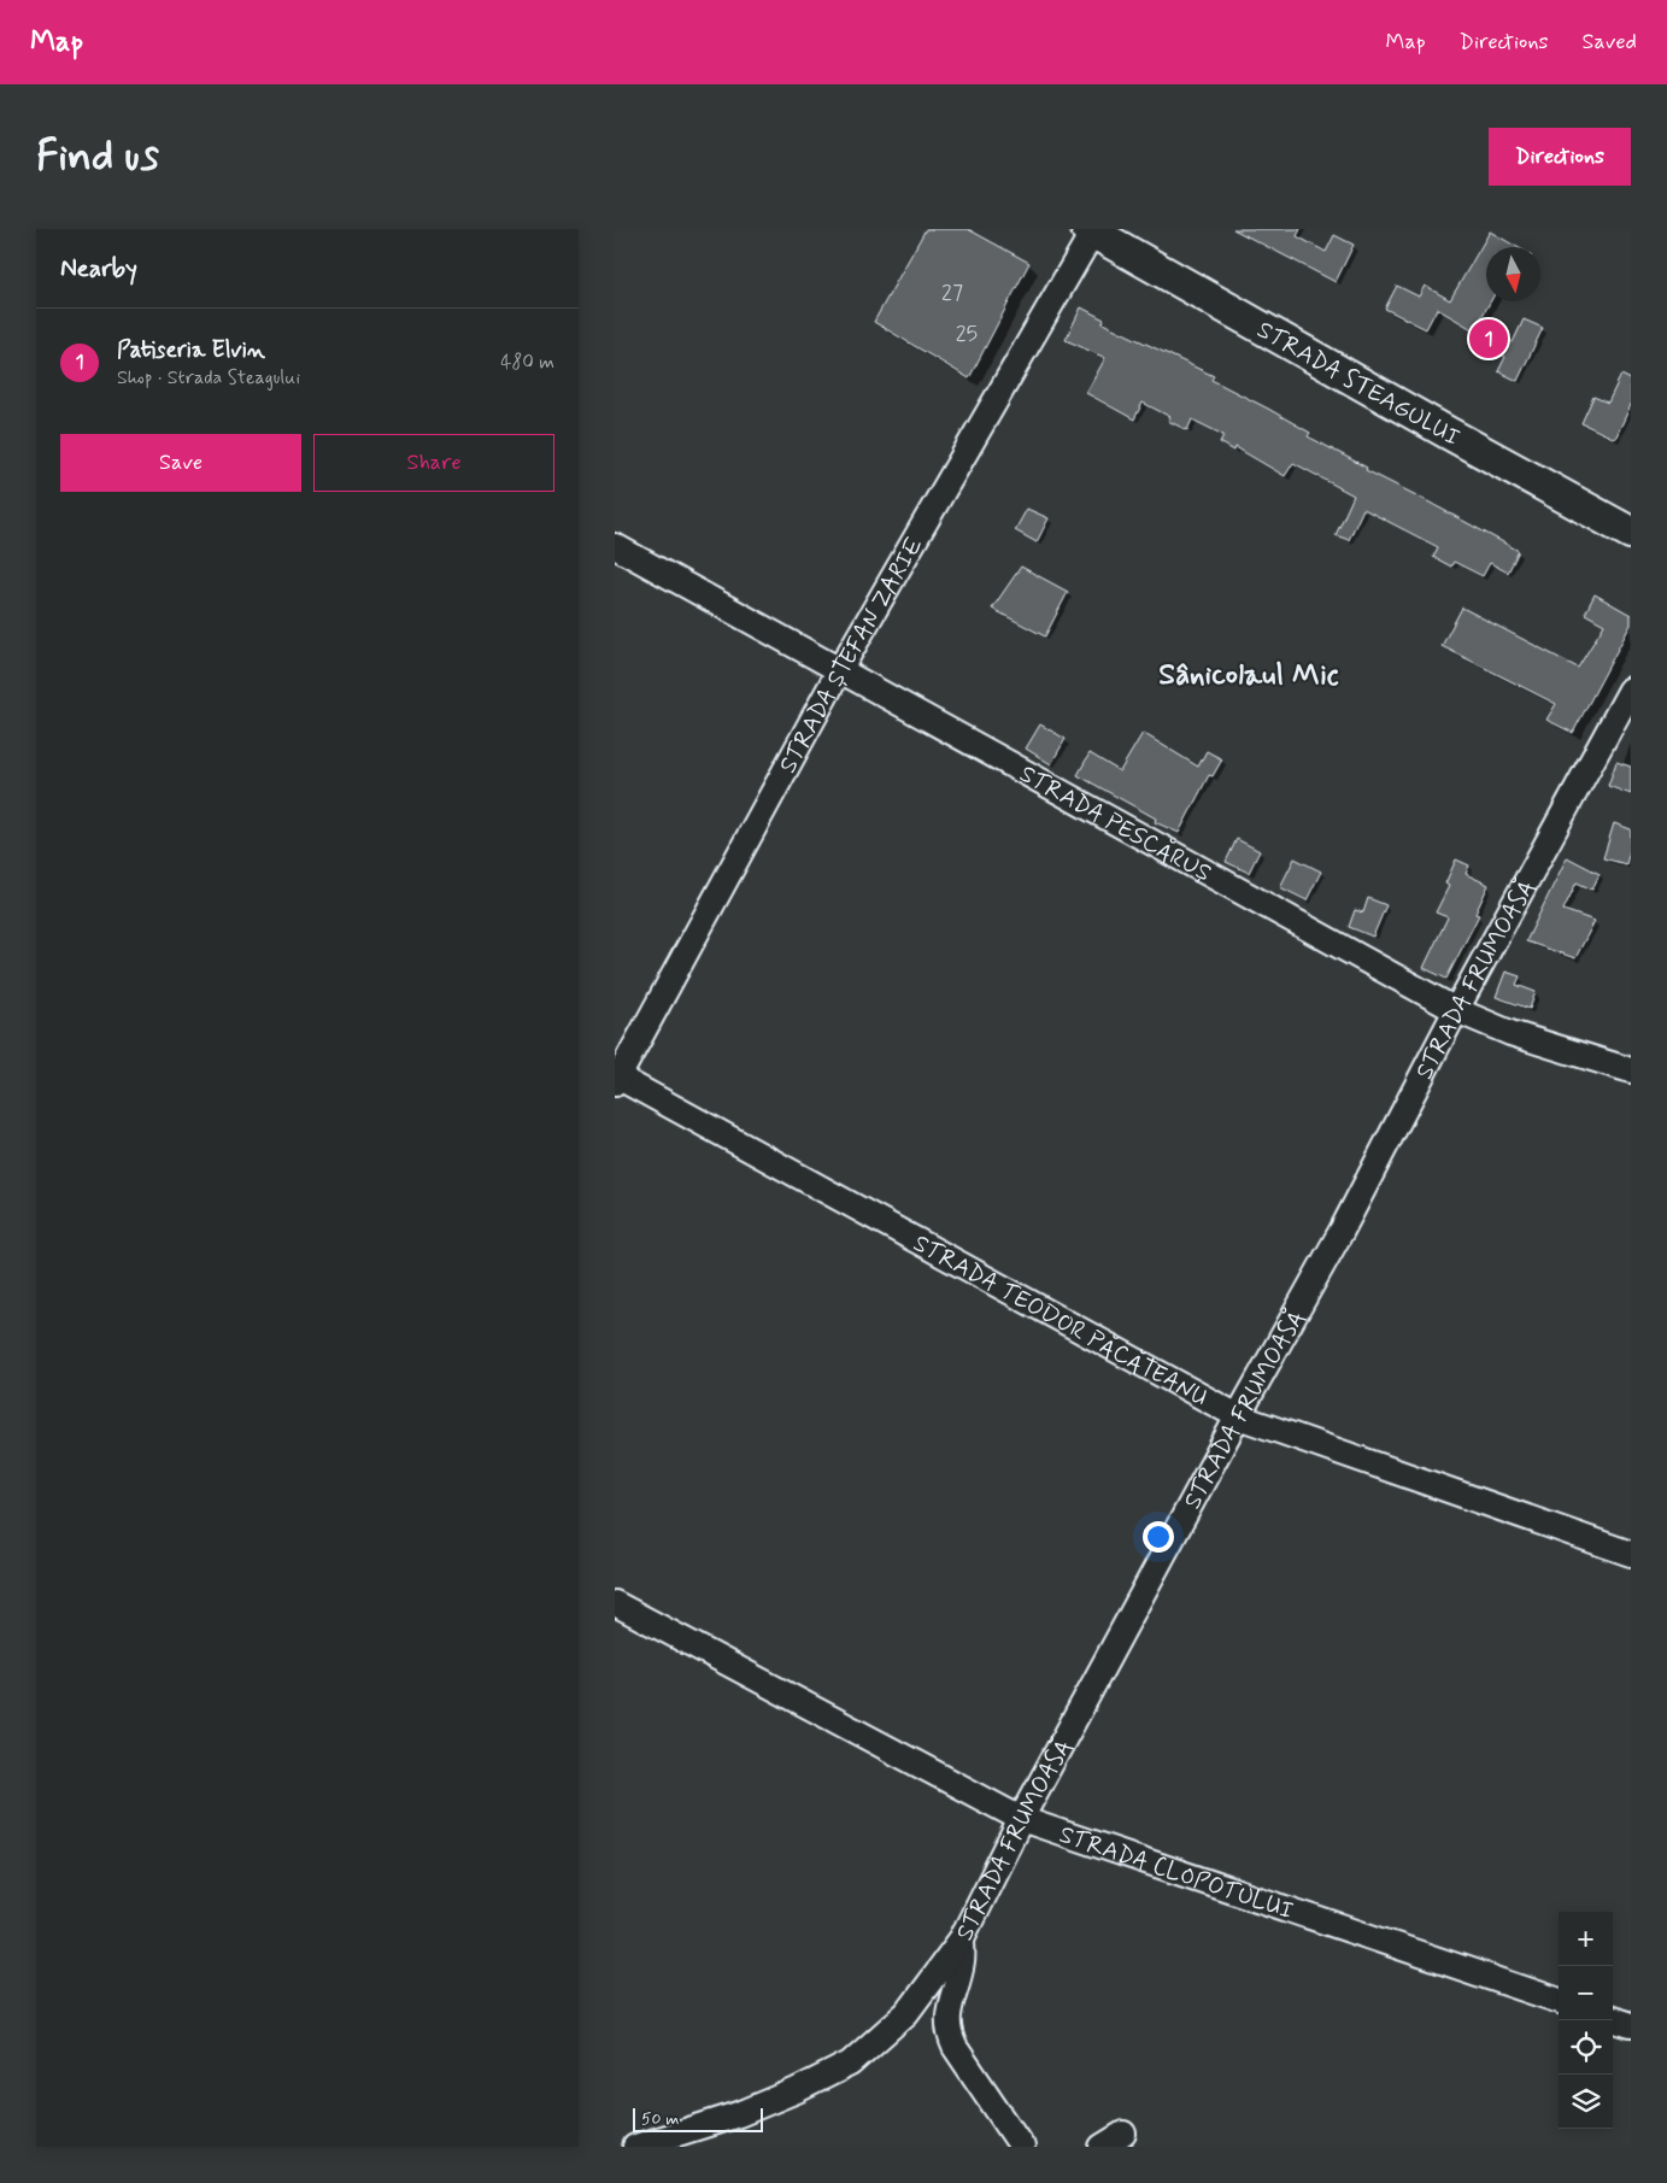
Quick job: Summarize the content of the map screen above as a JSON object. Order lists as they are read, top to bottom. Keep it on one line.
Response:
{"streets":{"main road":["STRADA STEAGULUI"],"street":["STRADA ȘTEFAN ZARIE","STRADA PESCĂRUȘ","STRADA FRUMOASĂ","STRADA TEODOR PĂCĂTEANU","STRADA CLOPOTULUI"]},"crossings":[["STRADA STEAGULUI","STRADA ȘTEFAN ZARIE"],["STRADA ȘTEFAN ZARIE","STRADA PESCĂRUȘ"],["STRADA ȘTEFAN ZARIE","STRADA TEODOR PĂCĂTEANU"],["STRADA PESCĂRUȘ","STRADA FRUMOASĂ"],["STRADA FRUMOASĂ","STRADA TEODOR PĂCĂTEANU"],["STRADA FRUMOASĂ","STRADA CLOPOTULUI"]],"districts":["Sânicolaul Mic"],"house_numbers":["27","25"],"scale_bar":"50 m","north":"bottom","page":{"header":"Map","nav":["Map","Directions","Saved"],"buttons":["Directions",["Save","Share"]],"title":"Find us","heading":"Nearby","list":[{"mark":"1","name":"Patiseria Elvin","note":"Shop · Strada Steagului","value":"480 m"}],"pins":"1","map_buttons":["+","−"],"scale":"50 m"}}
